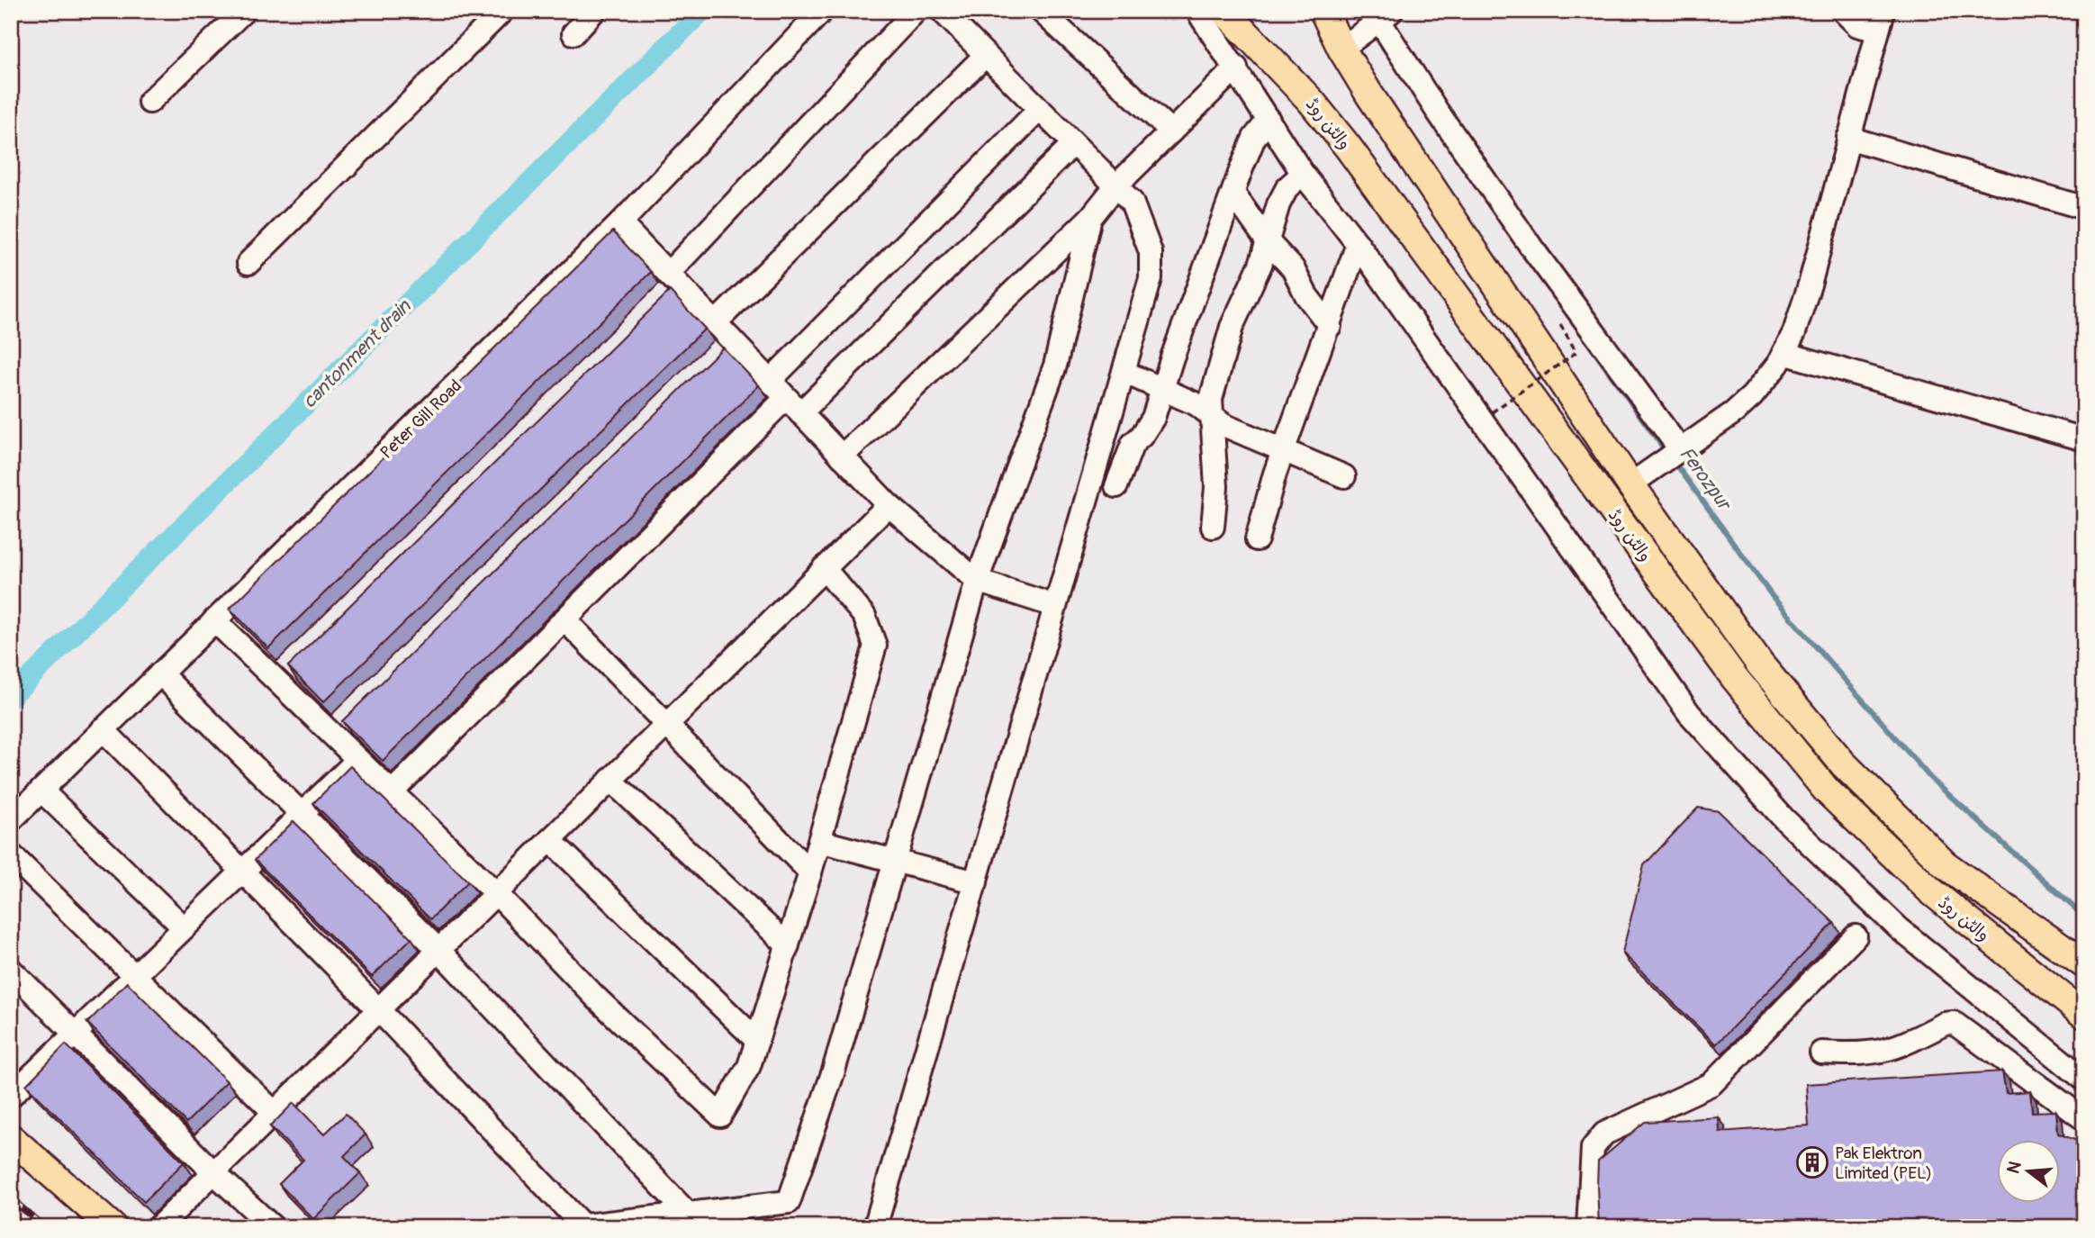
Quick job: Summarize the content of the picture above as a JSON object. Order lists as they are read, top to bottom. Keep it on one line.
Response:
{"streets":{"main road":["والٹن روڈ"],"street":["Peter Gill Road"]},"water":["cantonment drain","Ferozpur"],"places":{"building":["Pak Elektron Limited (PEL)"]},"north":"left"}
